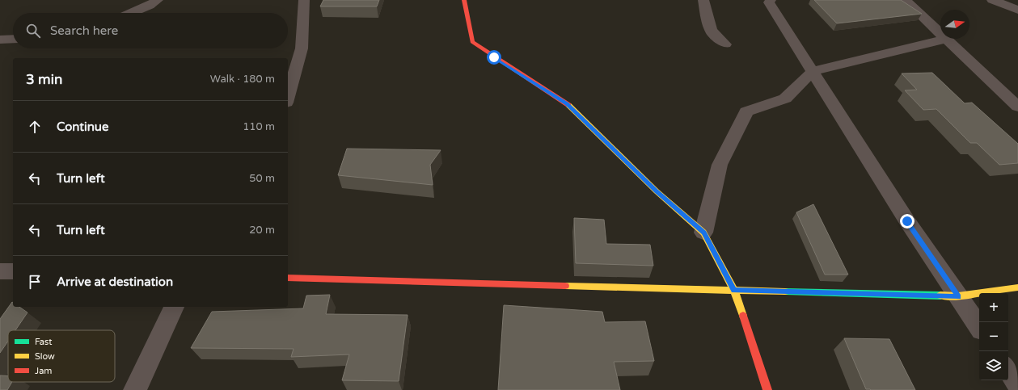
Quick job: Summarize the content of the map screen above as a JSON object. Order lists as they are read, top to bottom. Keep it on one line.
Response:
{"legend":["Fast","Slow","Jam"],"north":"right","page":{"search":"Search here","heading":["3 min","Walk · 180 m"],"list":[["Continue","110 m"],["Turn left","50 m"],["Turn left","20 m"],"Arrive at destination"],"map_buttons":["+","−"]}}
